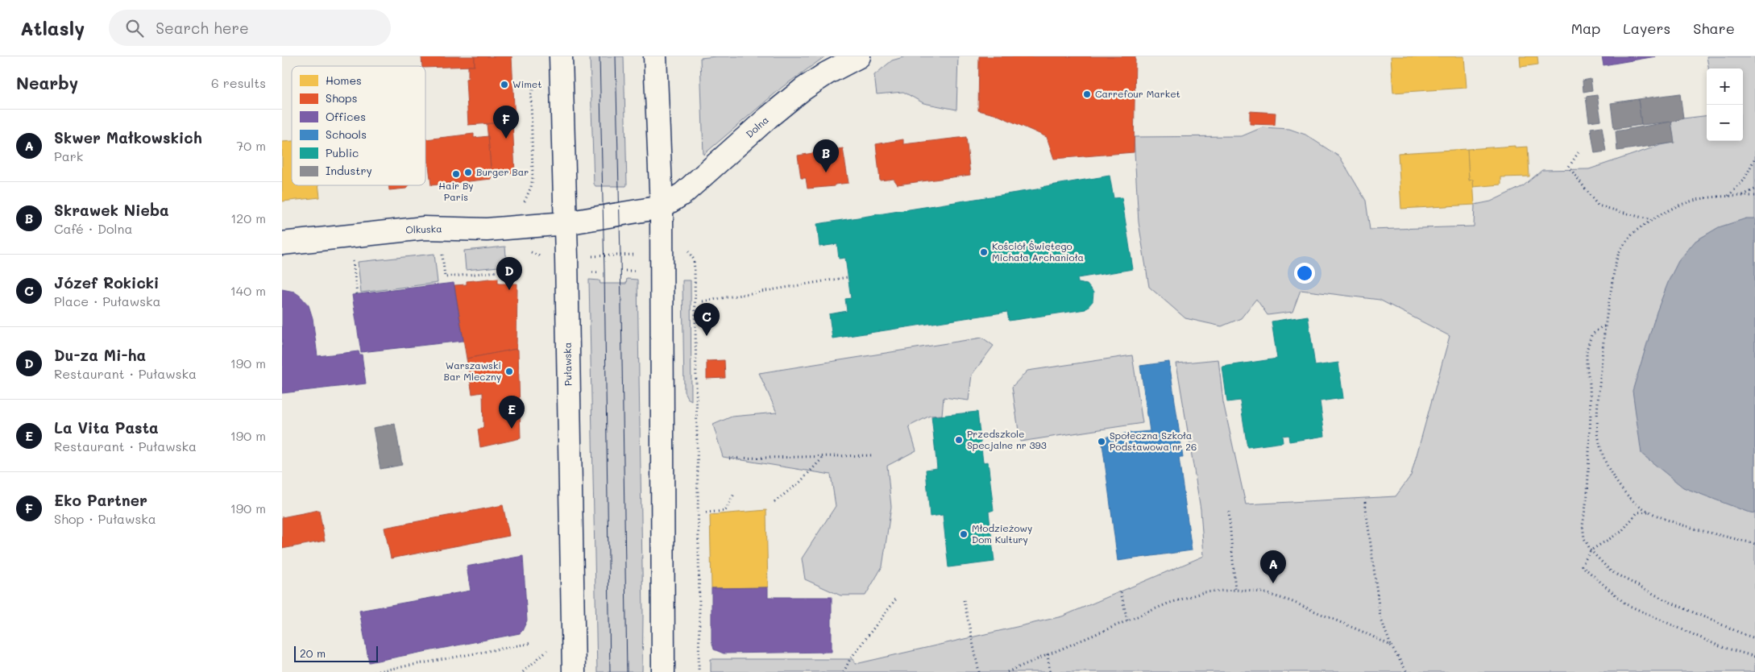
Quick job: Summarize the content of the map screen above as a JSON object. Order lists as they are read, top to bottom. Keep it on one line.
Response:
{"streets":{"main road":["Dolna","Olkuska","Puławska"]},"crossings":[["Dolna","Olkuska"],["Olkuska","Puławska"]],"places":["Wimet","Carrefour Market","Burger Bar","Hair By Paris","Kościół Świętego Michała Archanioła","Warszawski Bar Mleczny","Przedszkole Specjalne nr 393","Społeczna Szkoła Podstawowa nr 26","Młodzieżowy Dom Kultury"],"legend":["Homes","Shops","Offices","Schools","Public","Industry"],"scale_bar":"20 m","page":{"header":"Atlasly","search":"Search here","nav":["Map","Layers","Share"],"heading":["Nearby","6 results"],"map_buttons":["+","−"],"pins":["F","B","D","C","E","A"],"list":[{"mark":"A","name":"Skwer Małkowskich","note":"Park","value":"70 m"},{"mark":"B","name":"Skrawek Nieba","note":"Café · Dolna","value":"120 m"},{"mark":"C","name":"Józef Rokicki","note":"Place · Puławska","value":"140 m"},{"mark":"D","name":"Du-za Mi-ha","note":"Restaurant · Puławska","value":"190 m"},{"mark":"E","name":"La Vita Pasta","note":"Restaurant · Puławska","value":"190 m"},{"mark":"F","name":"Eko Partner","note":"Shop · Puławska","value":"190 m"}],"scale":"20 m"}}
